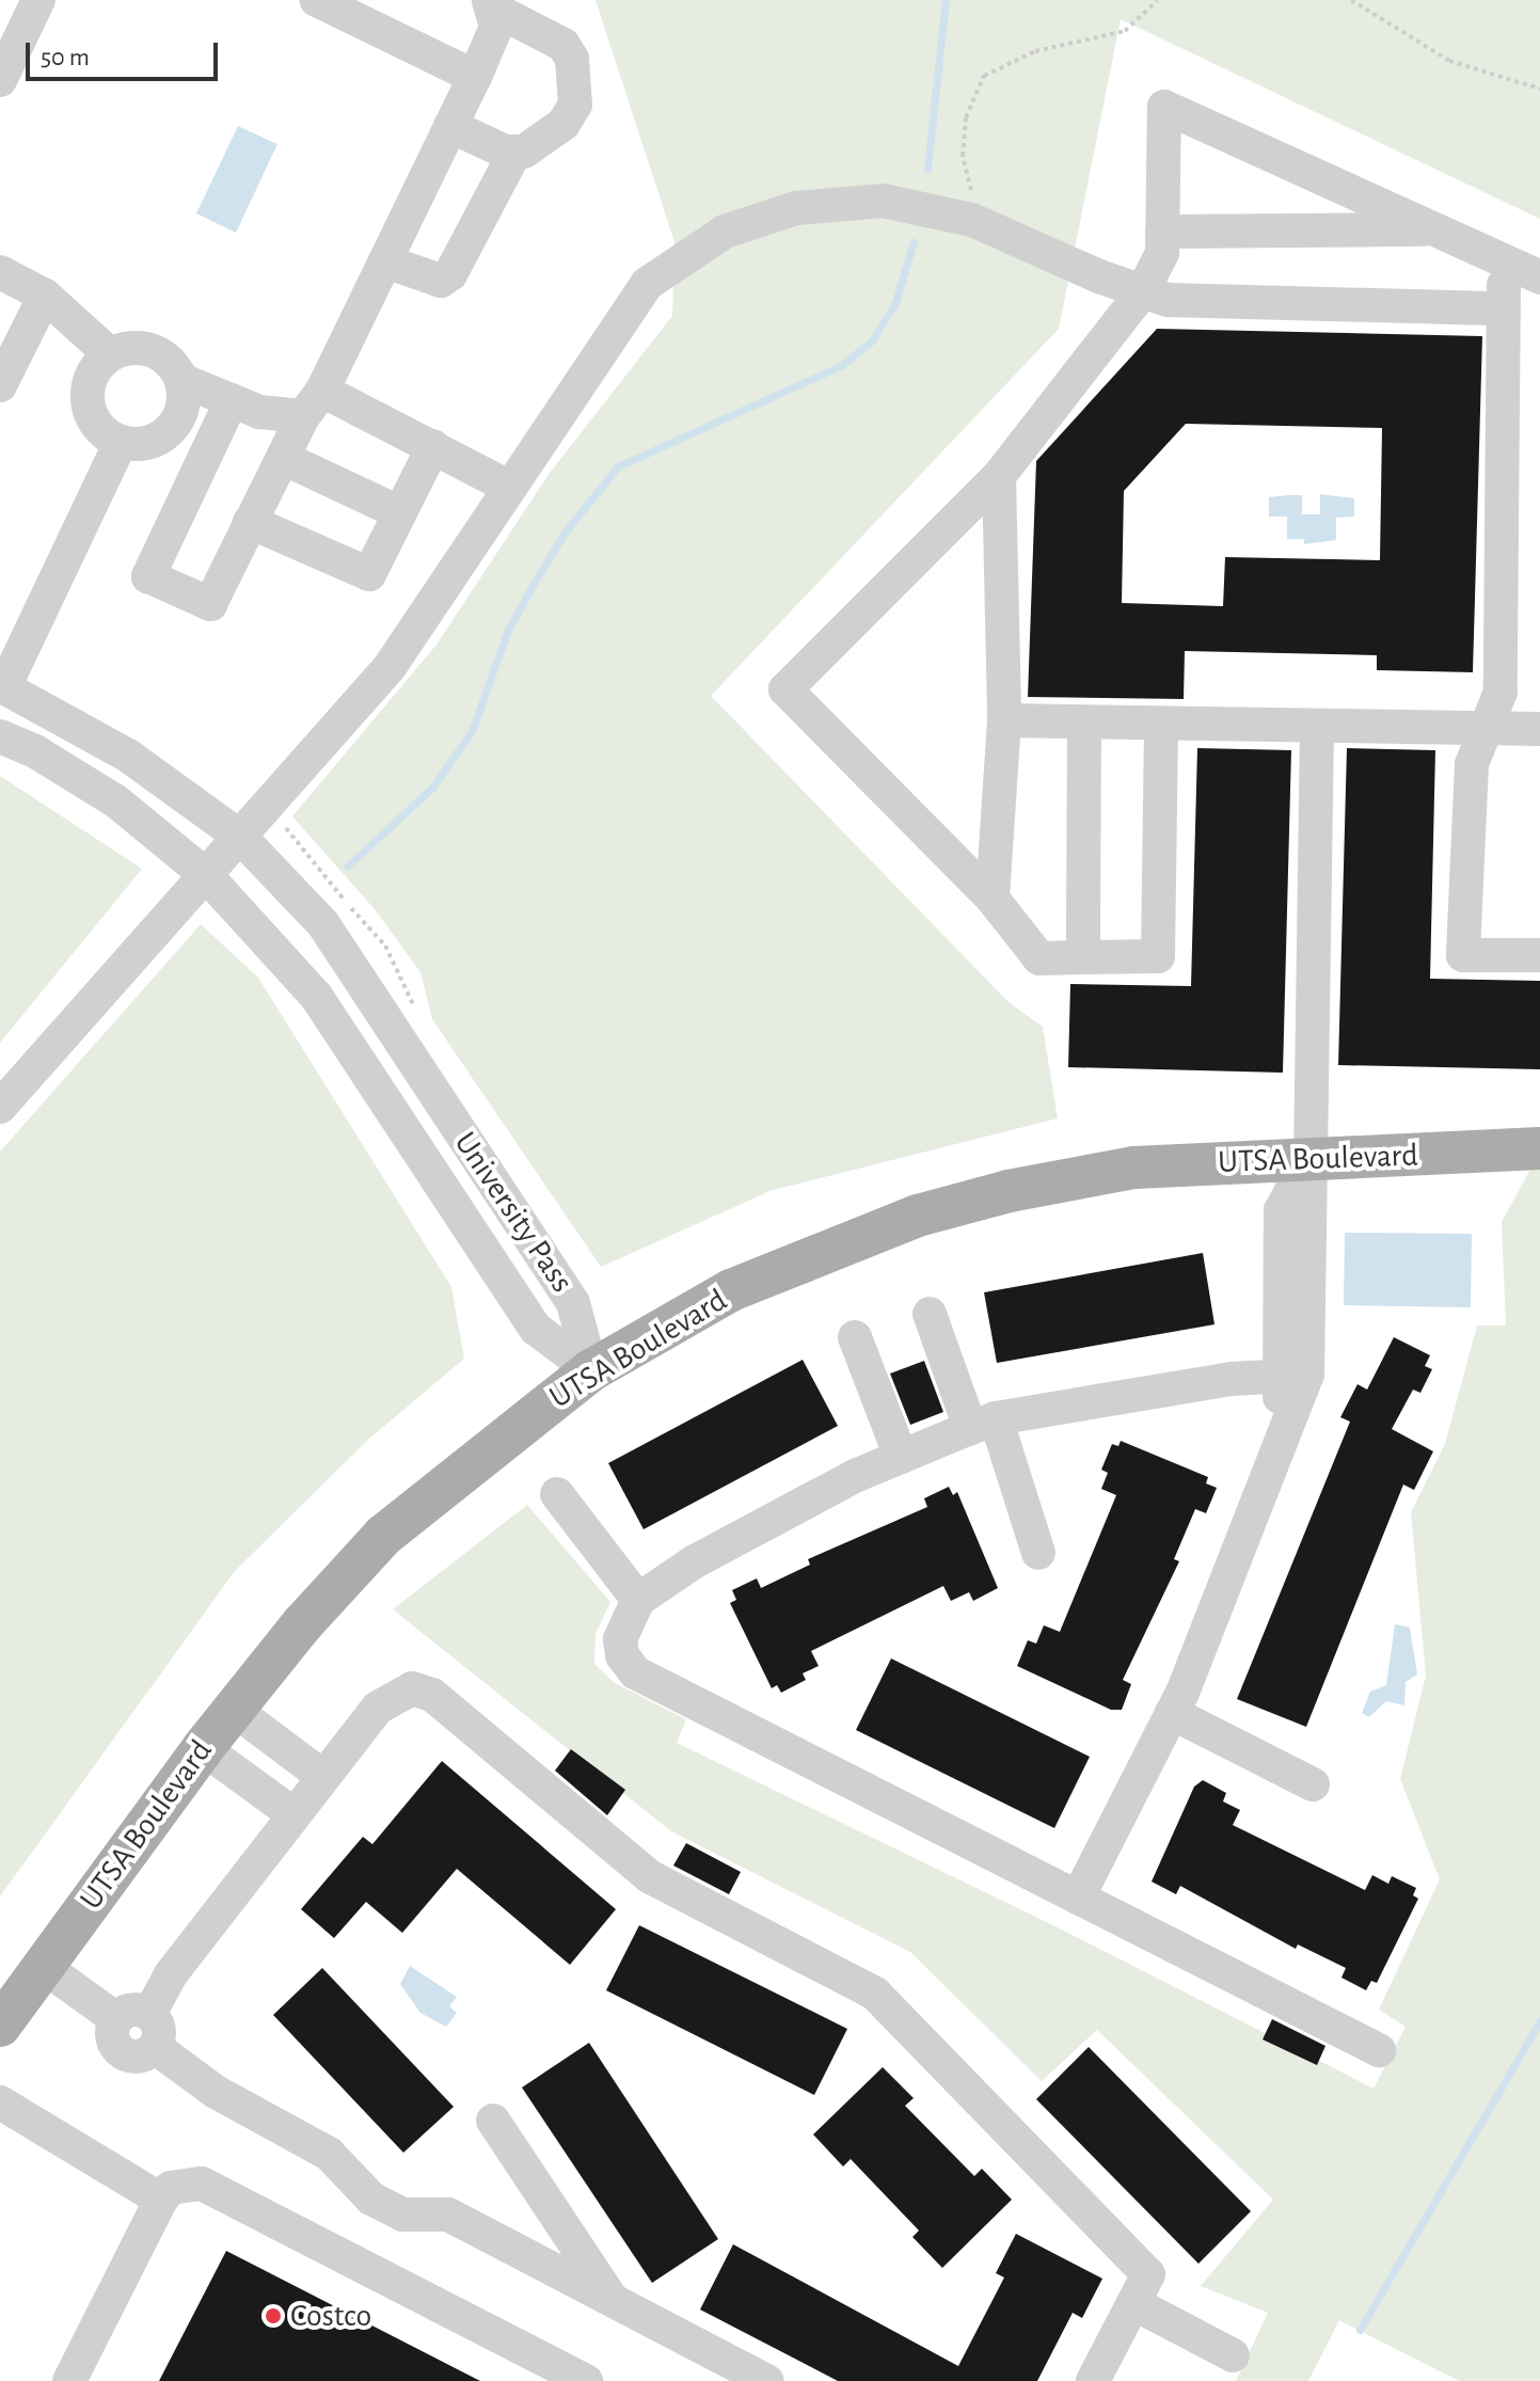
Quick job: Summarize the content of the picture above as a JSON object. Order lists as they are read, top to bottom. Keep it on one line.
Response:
{"streets":{"main road":["UTSA Boulevard"],"street":["University Pass"]},"crossings":[["UTSA Boulevard","University Pass"]],"places":["Costco"],"scale_bar":"50 m"}
